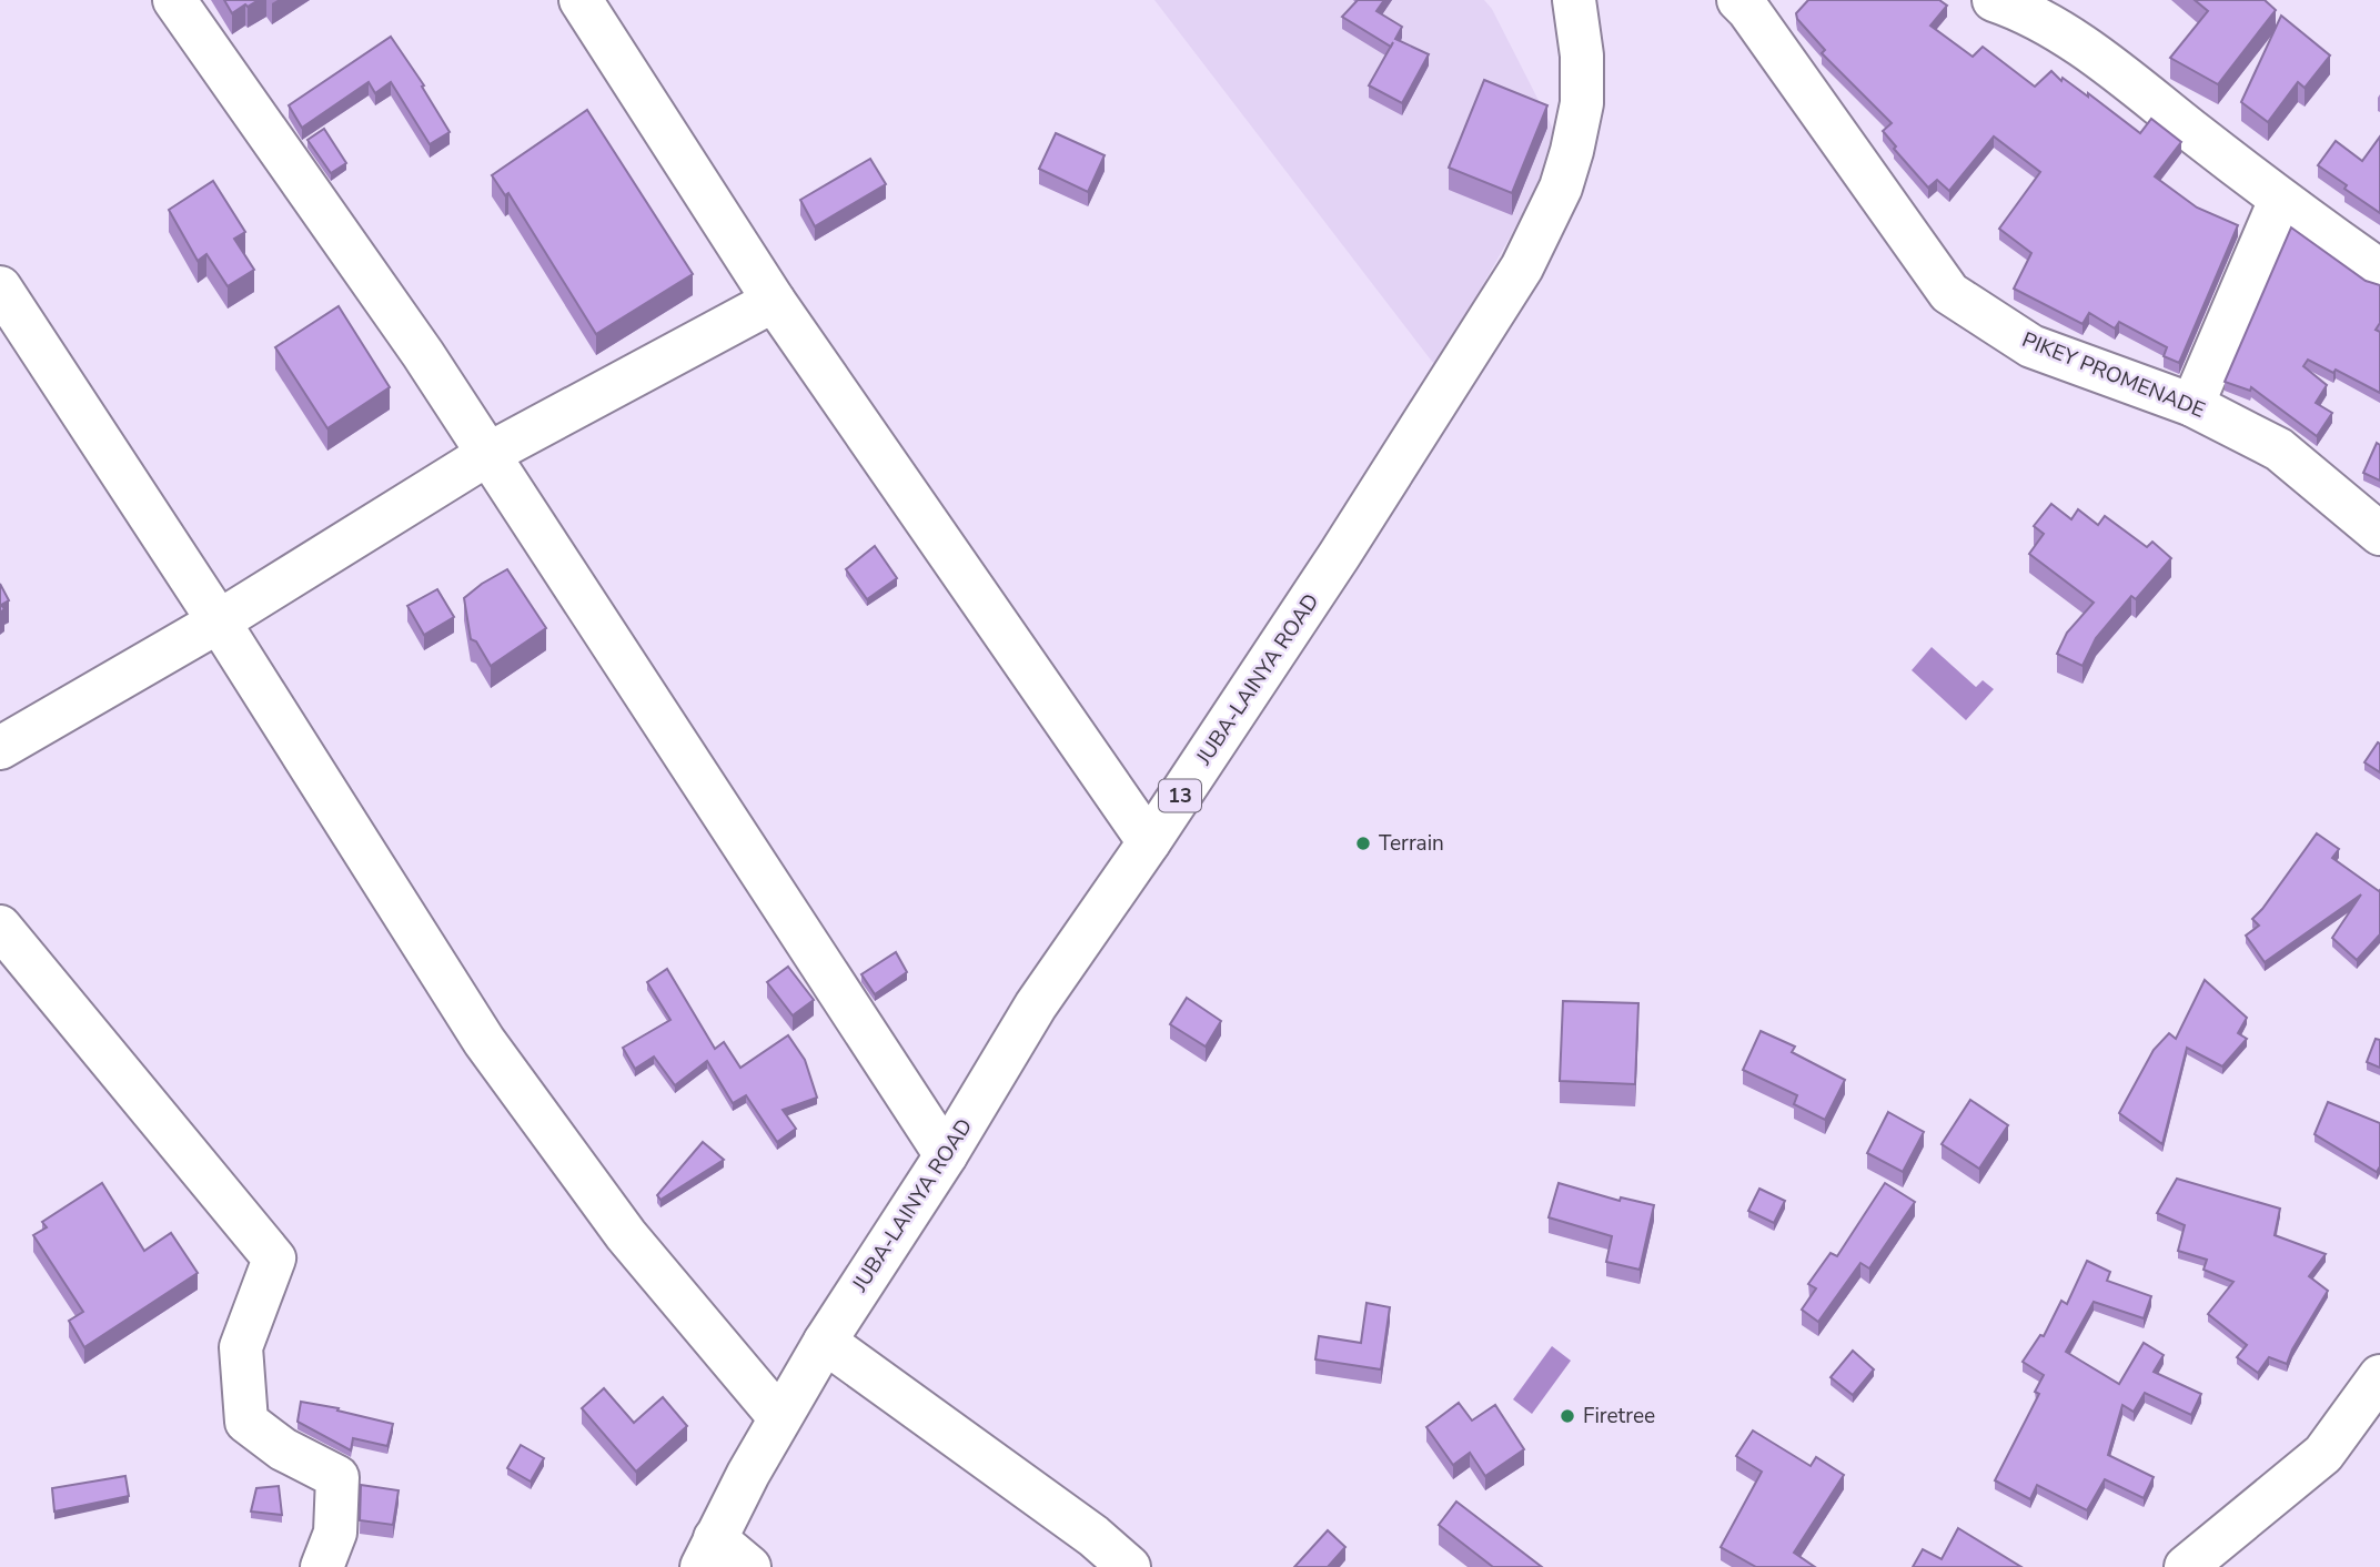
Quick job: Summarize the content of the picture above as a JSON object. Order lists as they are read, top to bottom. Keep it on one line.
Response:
{"streets":{"street":["PIKEY PROMENADE","JUBA-LAINYA ROAD","13"]},"places":["Terrain","Firetree"]}
